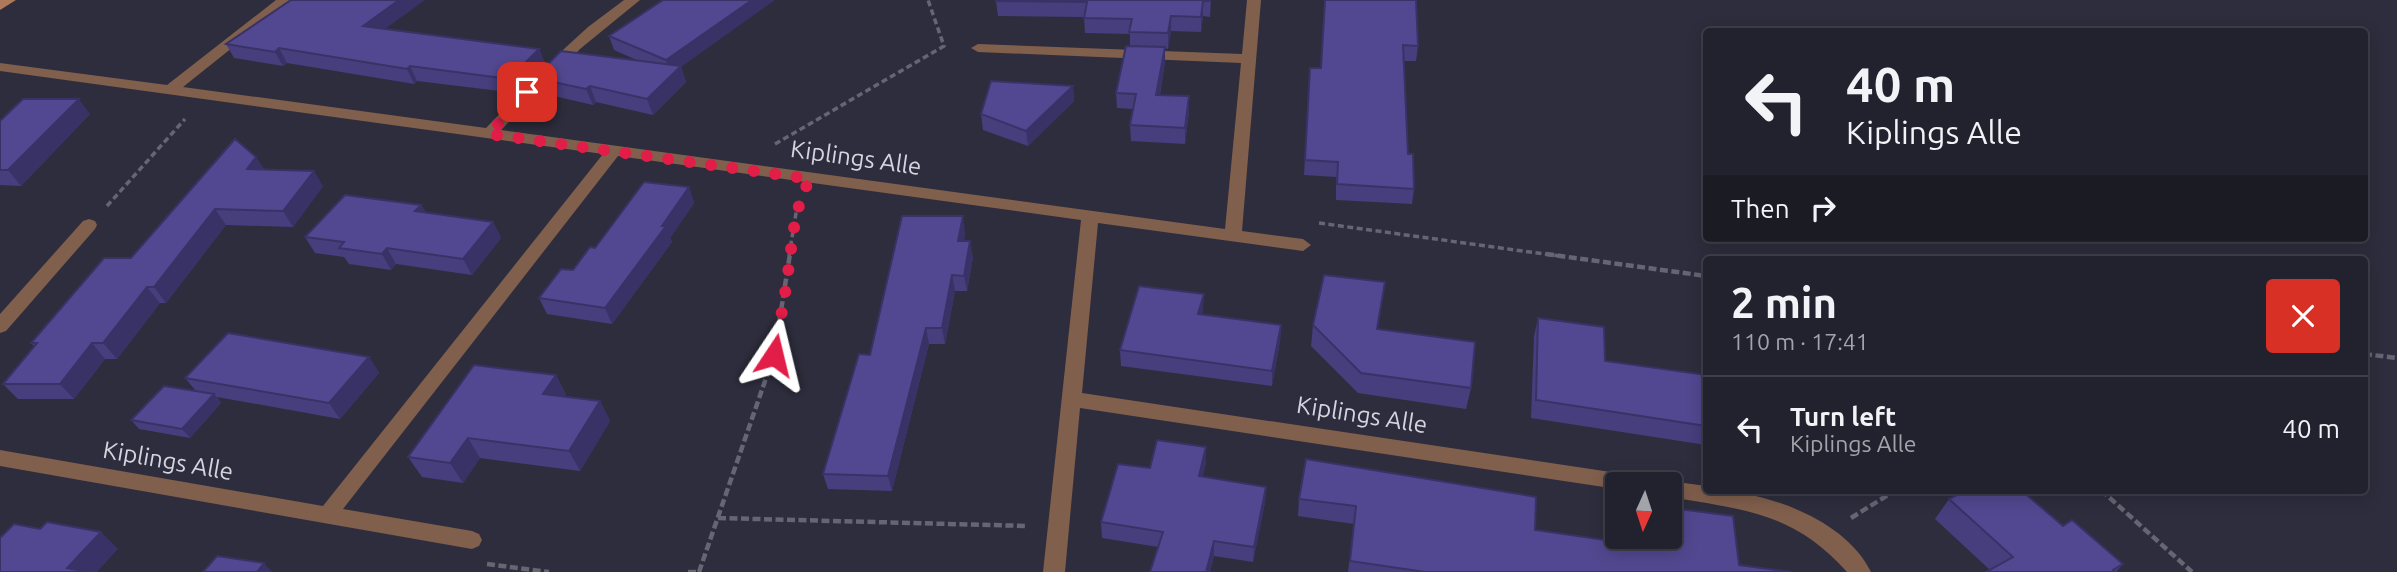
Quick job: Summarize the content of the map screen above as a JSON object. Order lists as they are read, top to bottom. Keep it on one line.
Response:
{"streets":{"street":["Kiplings Alle"]},"north":"bottom","page":{"turn":["40 m","Kiplings Alle"],"then":"Then","heading":["2 min","110 m · 17:41"],"list":[{"name":"Turn left","note":"Kiplings Alle","value":"40 m"}]}}
